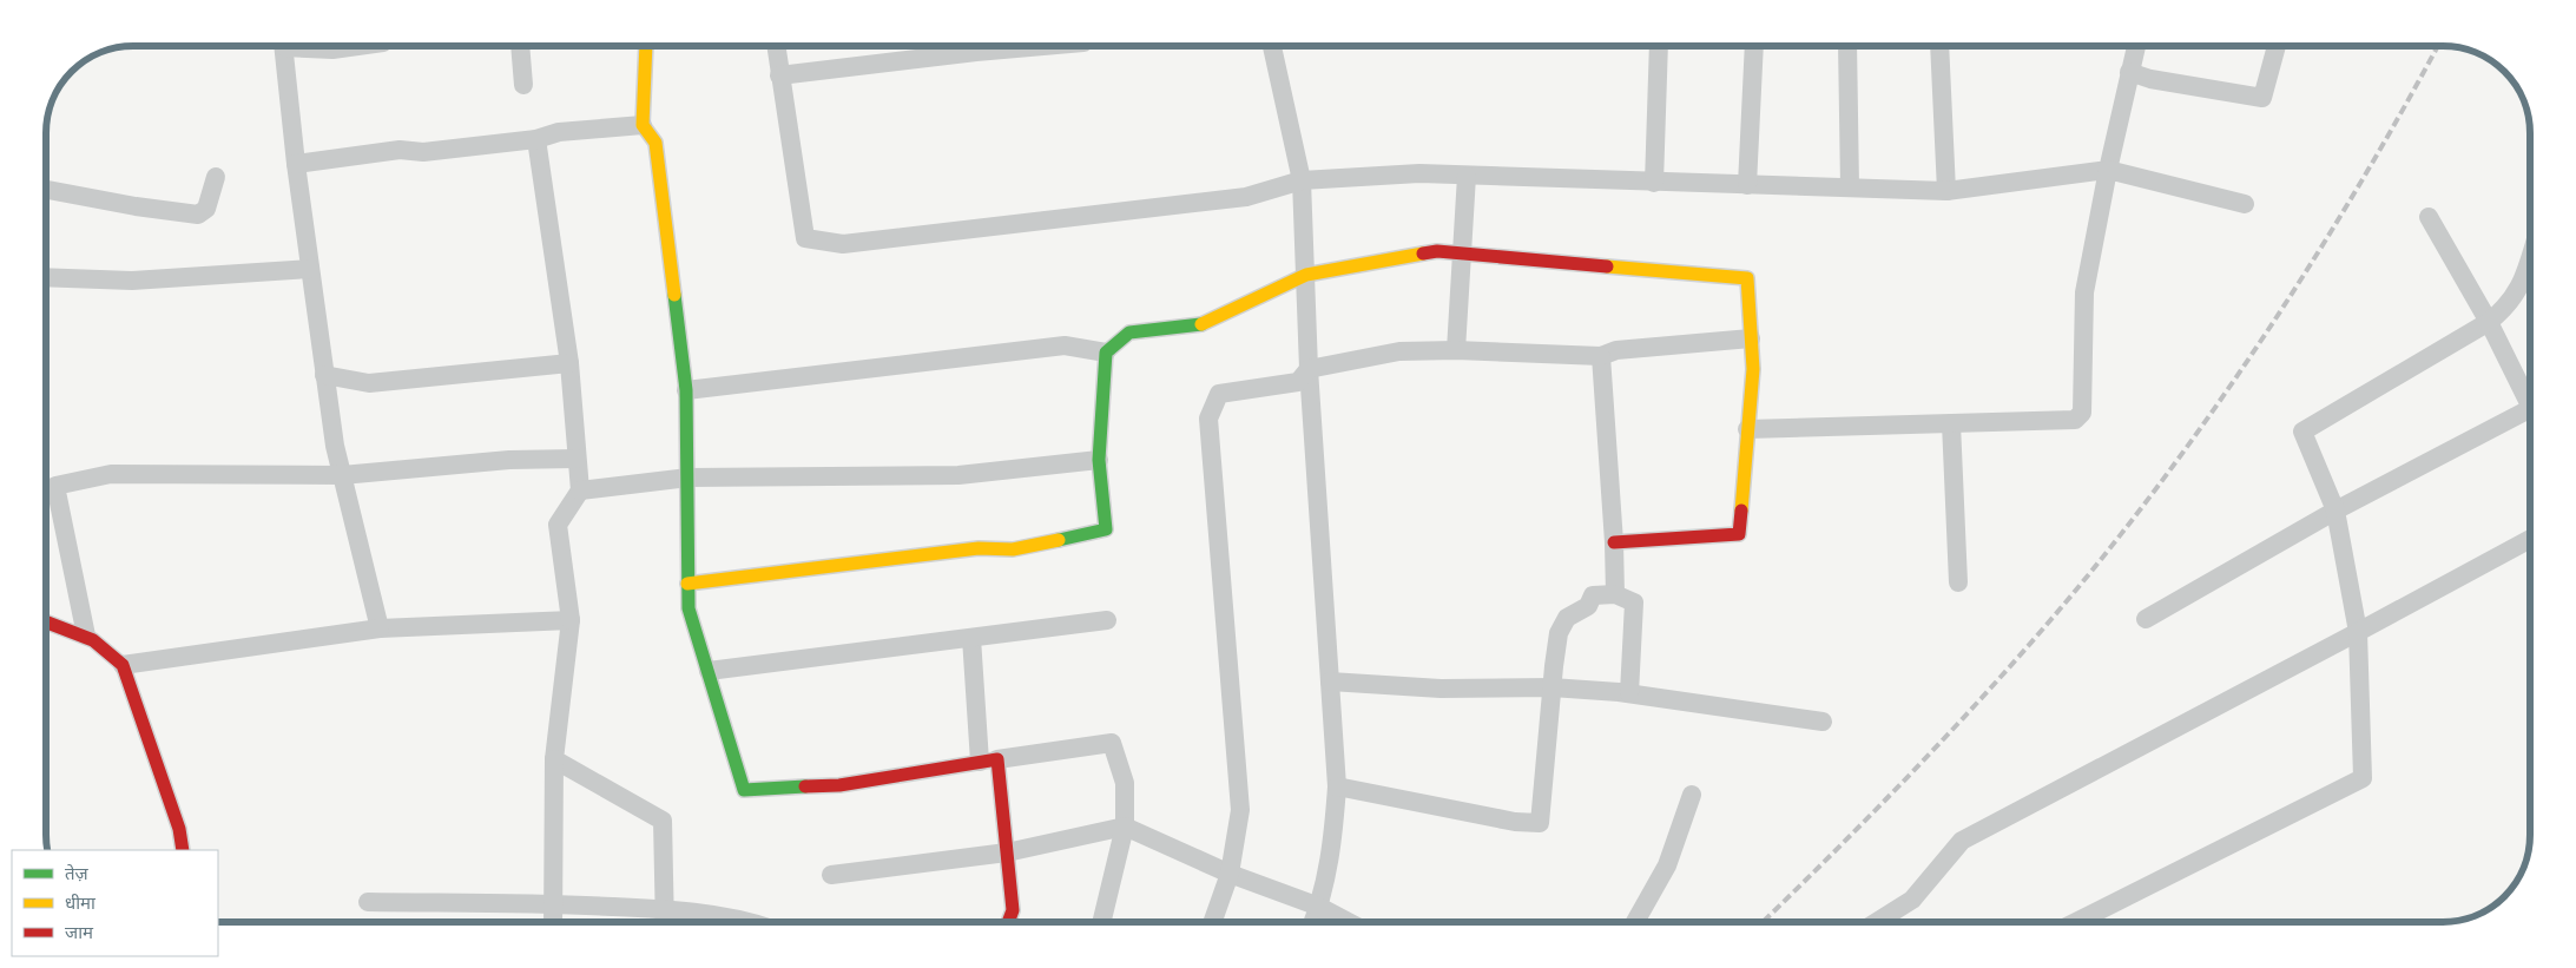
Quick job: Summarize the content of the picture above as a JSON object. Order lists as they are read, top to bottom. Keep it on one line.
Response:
{"legend":["तेज़","धीमा","जाम"]}
